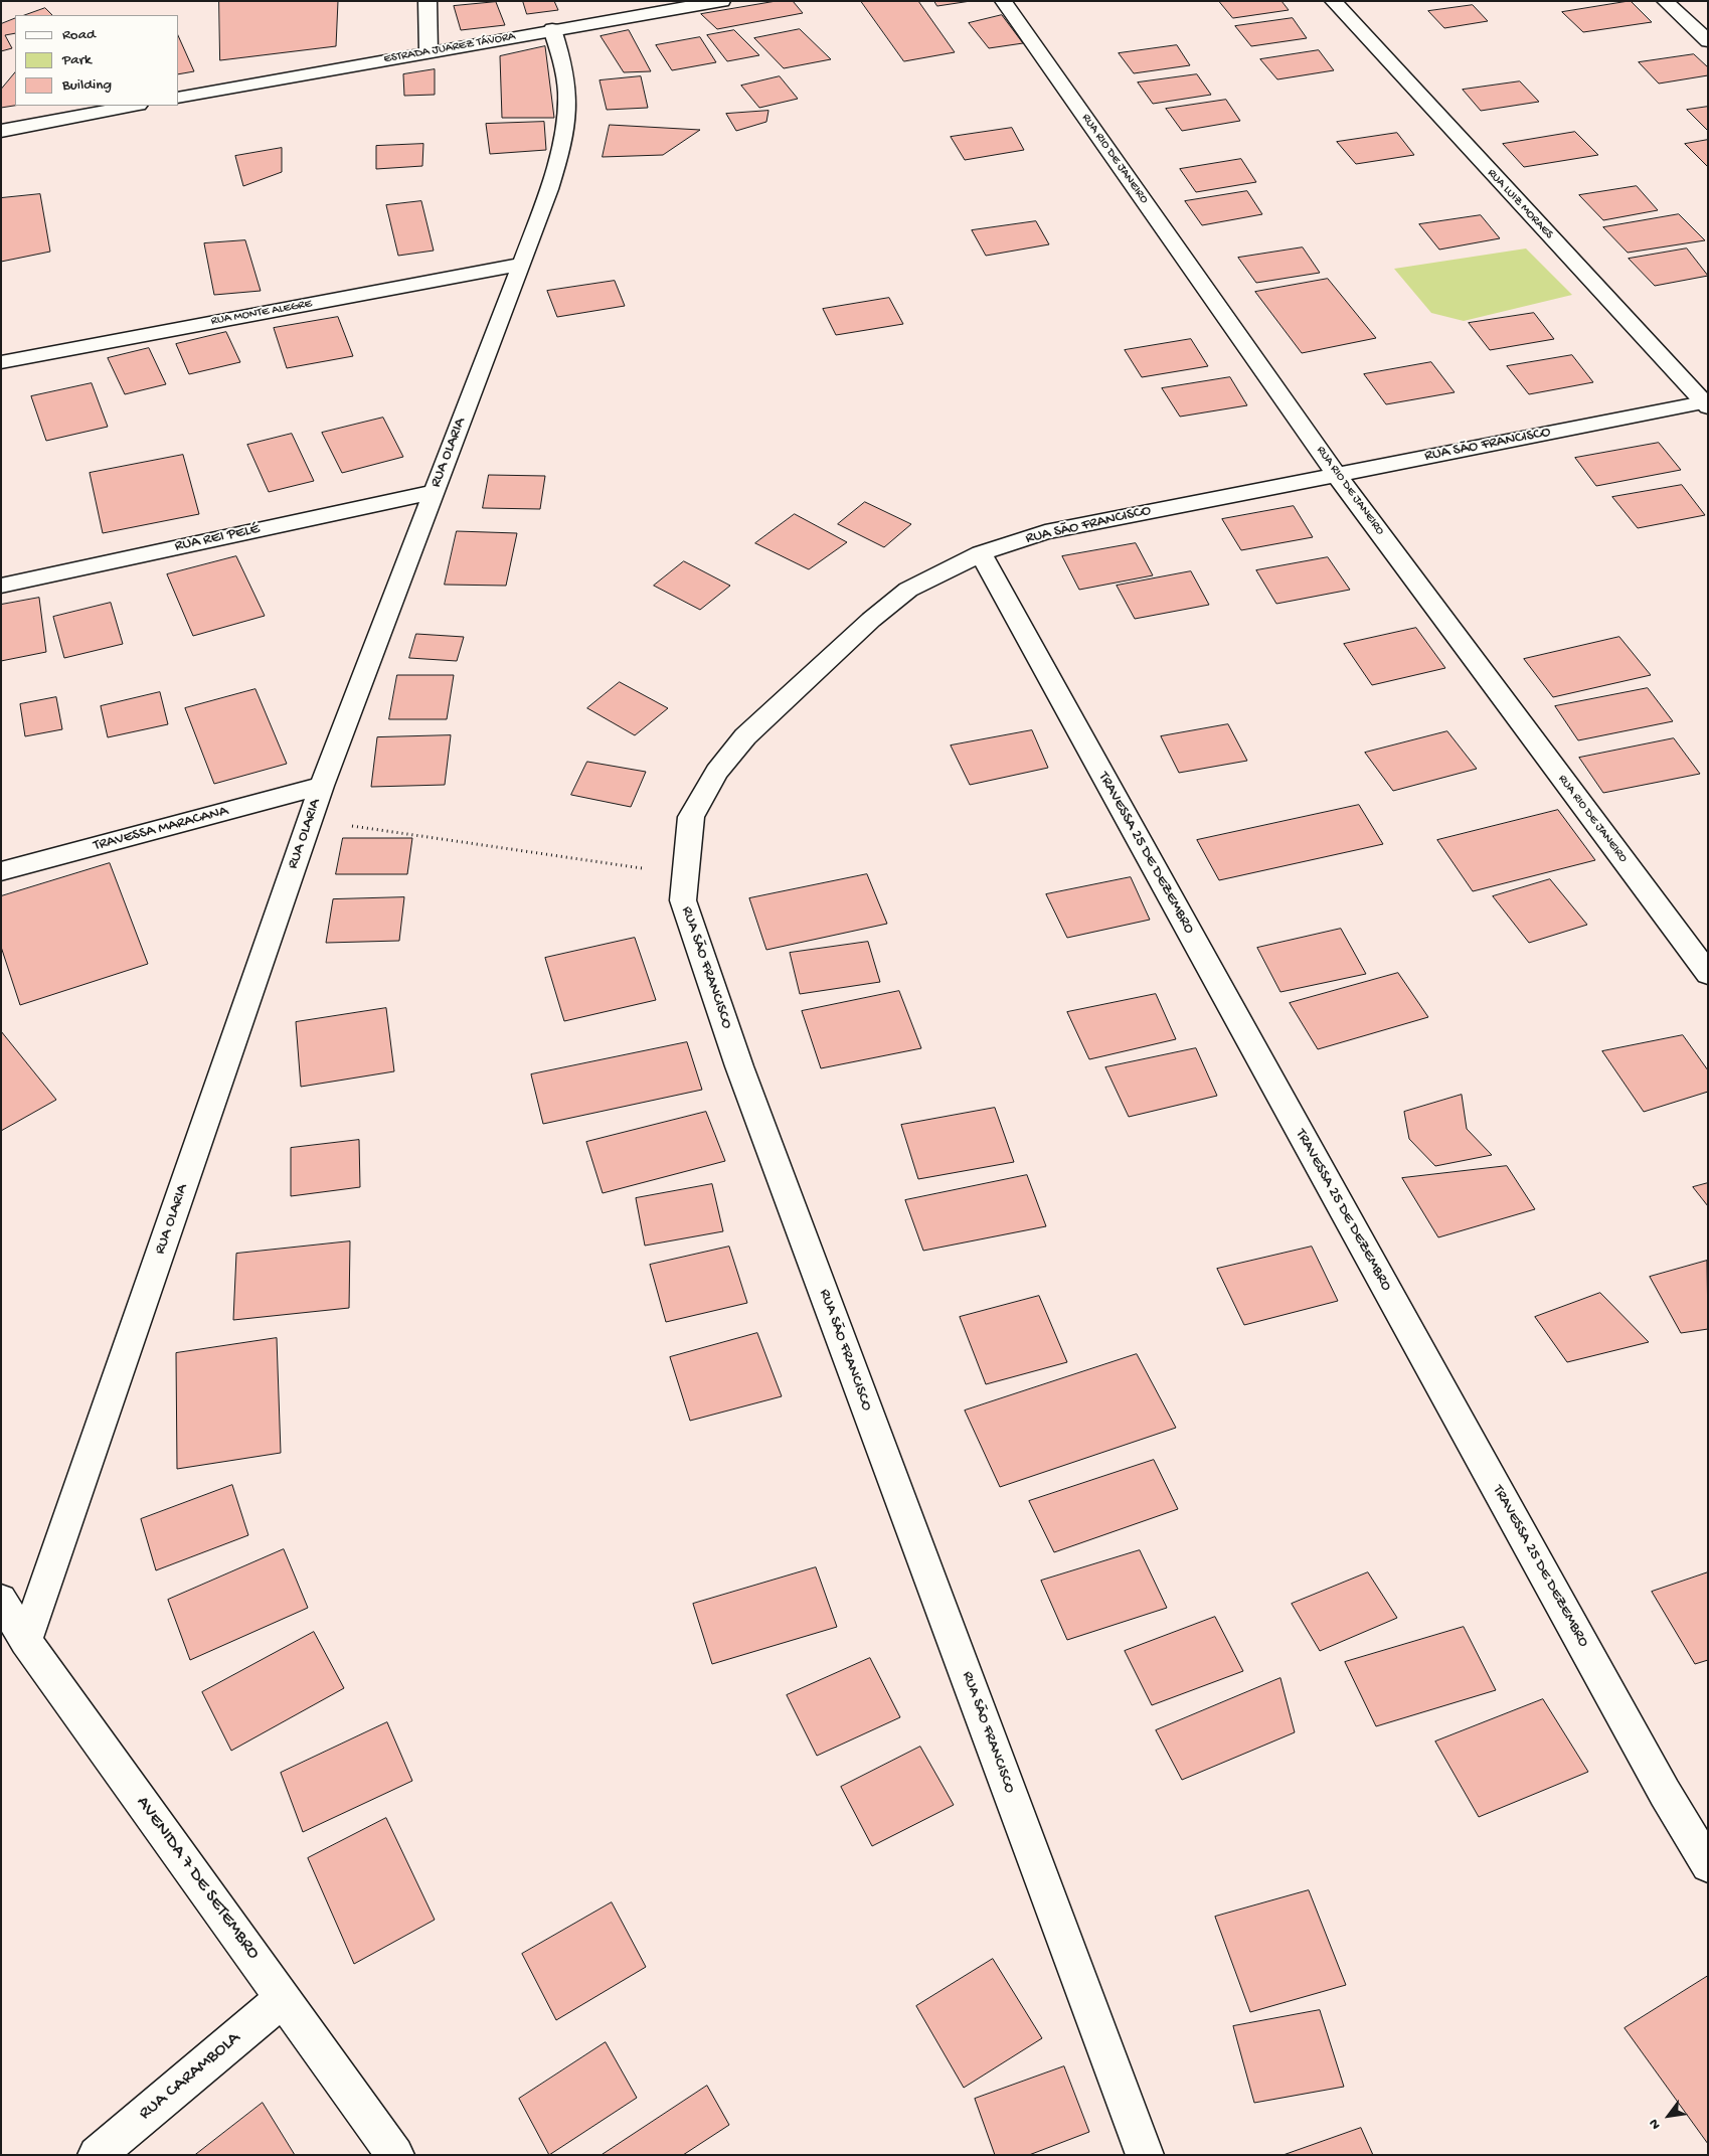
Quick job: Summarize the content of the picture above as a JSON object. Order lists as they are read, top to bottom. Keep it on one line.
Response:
{"streets":{"street":["ESTRADA JUAREZ TÁVORA","RUA RIO DE JANEIRO","RUA LUIZ MORAES","RUA MONTE ALEGRE","RUA SÃO FRANCISCO","RUA OLARIA","RUA REI PELÉ","TRAVESSA MARACANA","TRAVESSA 25 DE DEZEMBRO","AVENIDA 7 DE SETEMBRO","RUA CARAMBOLA"]},"crossings":[["ESTRADA JUAREZ TÁVORA","RUA OLARIA"],["RUA RIO DE JANEIRO","RUA SÃO FRANCISCO"],["RUA LUIZ MORAES","RUA SÃO FRANCISCO"],["RUA MONTE ALEGRE","RUA OLARIA"],["RUA SÃO FRANCISCO","TRAVESSA 25 DE DEZEMBRO"],["RUA OLARIA","RUA REI PELÉ"],["RUA OLARIA","TRAVESSA MARACANA"],["RUA OLARIA","AVENIDA 7 DE SETEMBRO"],["AVENIDA 7 DE SETEMBRO","RUA CARAMBOLA"]],"legend":["Road","Park","Building"],"north":"bottom left"}
